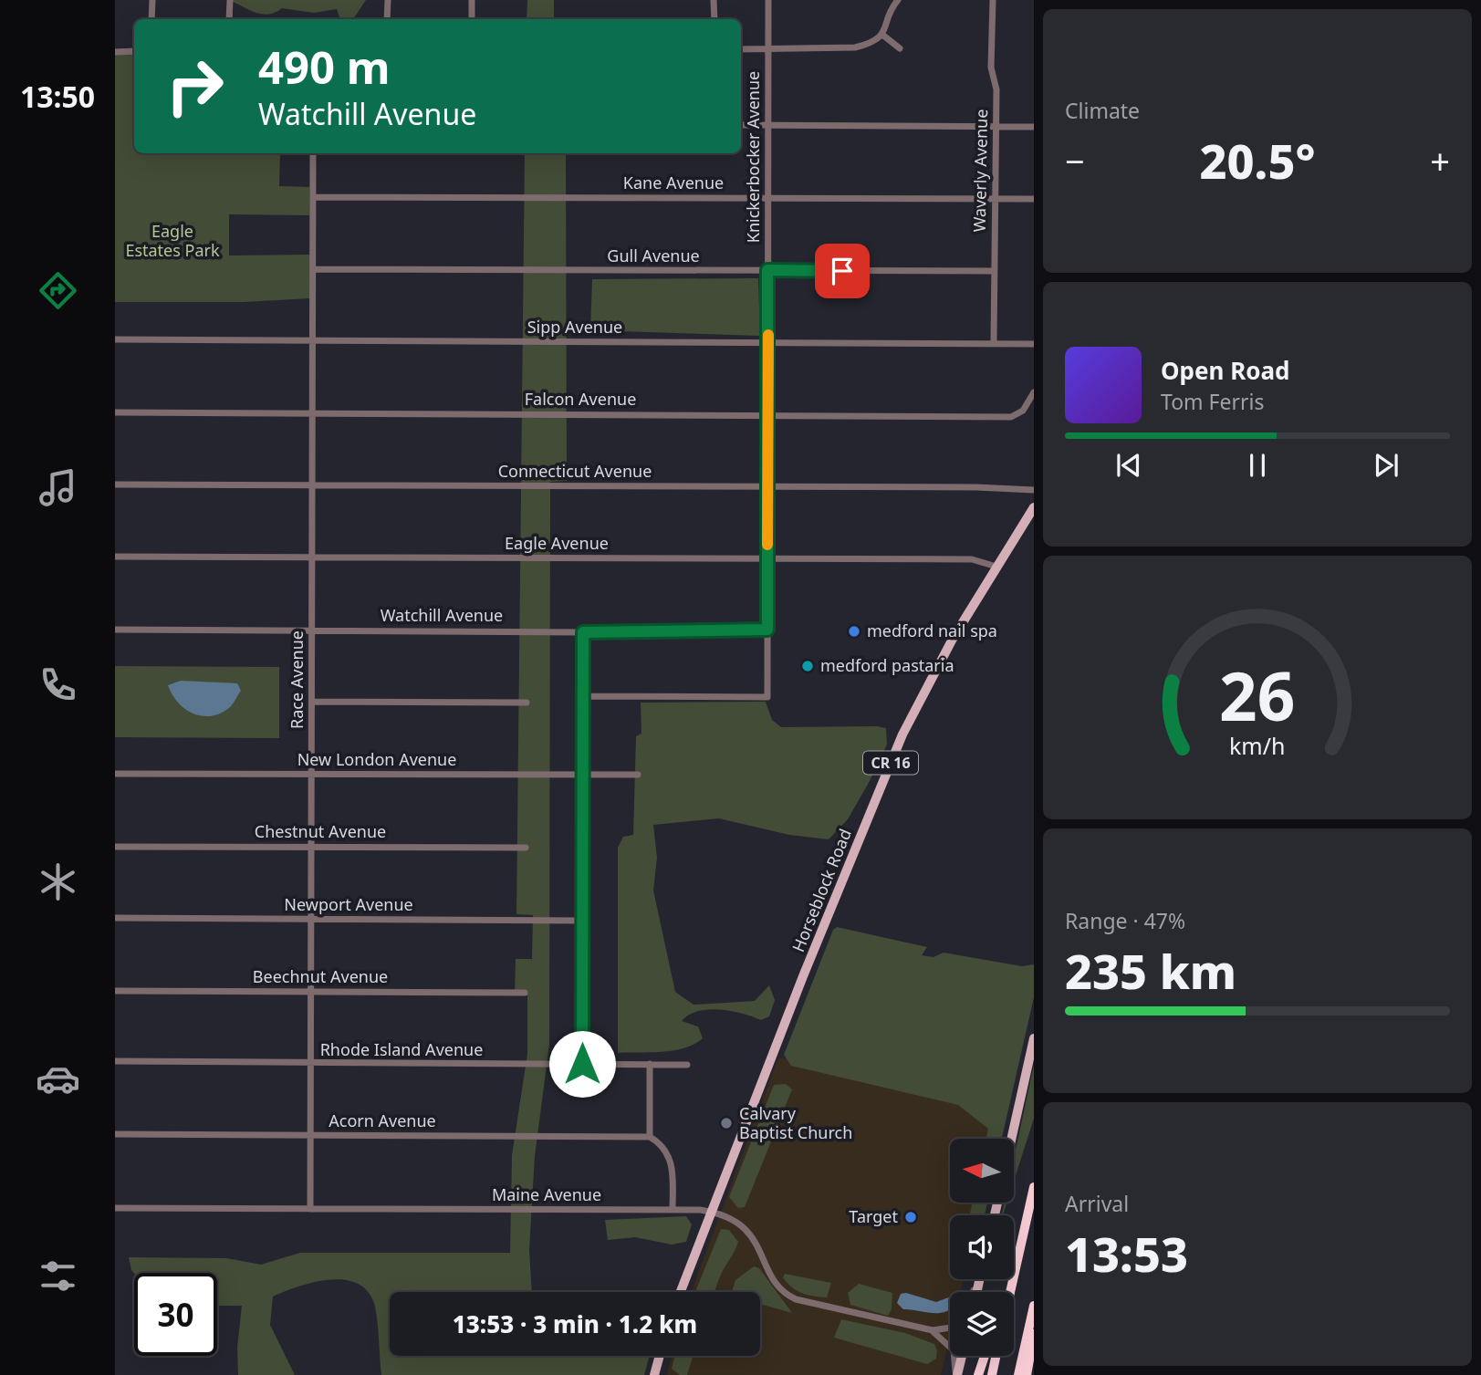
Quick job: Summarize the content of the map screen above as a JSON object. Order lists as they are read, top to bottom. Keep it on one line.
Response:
{"streets":{"main road":["CR 16","Horseblock Road"],"street":["Knickerbocker Avenue","Waverly Avenue","Kane Avenue","Gull Avenue","Sipp Avenue","Falcon Avenue","Connecticut Avenue","Eagle Avenue","Watchill Avenue","Race Avenue","New London Avenue","Chestnut Avenue","Newport Avenue","Beechnut Avenue","Rhode Island Avenue","Acorn Avenue","Maine Avenue"]},"crossings":[["Knickerbocker Avenue","Kane Avenue"],["Knickerbocker Avenue","Gull Avenue"],["Knickerbocker Avenue","Sipp Avenue"],["Knickerbocker Avenue","Falcon Avenue"],["Knickerbocker Avenue","Connecticut Avenue"],["Knickerbocker Avenue","Eagle Avenue"],["Knickerbocker Avenue","Watchill Avenue"],["Waverly Avenue","Kane Avenue"],["Waverly Avenue","Gull Avenue"],["Waverly Avenue","Sipp Avenue"],["Kane Avenue","Race Avenue"],["Gull Avenue","Race Avenue"],["Sipp Avenue","Race Avenue"],["Falcon Avenue","Race Avenue"],["Connecticut Avenue","Race Avenue"],["Eagle Avenue","Race Avenue"],["Eagle Avenue","Horseblock Road"],["Watchill Avenue","Race Avenue"],["Race Avenue","New London Avenue"],["Race Avenue","Chestnut Avenue"],["Race Avenue","Newport Avenue"],["Race Avenue","Beechnut Avenue"],["Race Avenue","Rhode Island Avenue"],["Race Avenue","Acorn Avenue"],["Race Avenue","Maine Avenue"],["Horseblock Road","Maine Avenue"]],"parks":["Eagle Estates Park"],"places":["medford nail spa","medford pastaria","Calvary Baptist Church","Target"],"north":"left","page":{"tabs":"13:50","tile":["Climate",["Range · 47%","235 km"],["Arrival","13:53"]],"turn":["490 m","Watchill Avenue"],"heat":["−","20.5°","+"],"song":["Open Road","Tom Ferris"],"limit":"30","trip":"13:53 · 3 min · 1.2 km","gauge":["26","km/h"]}}
